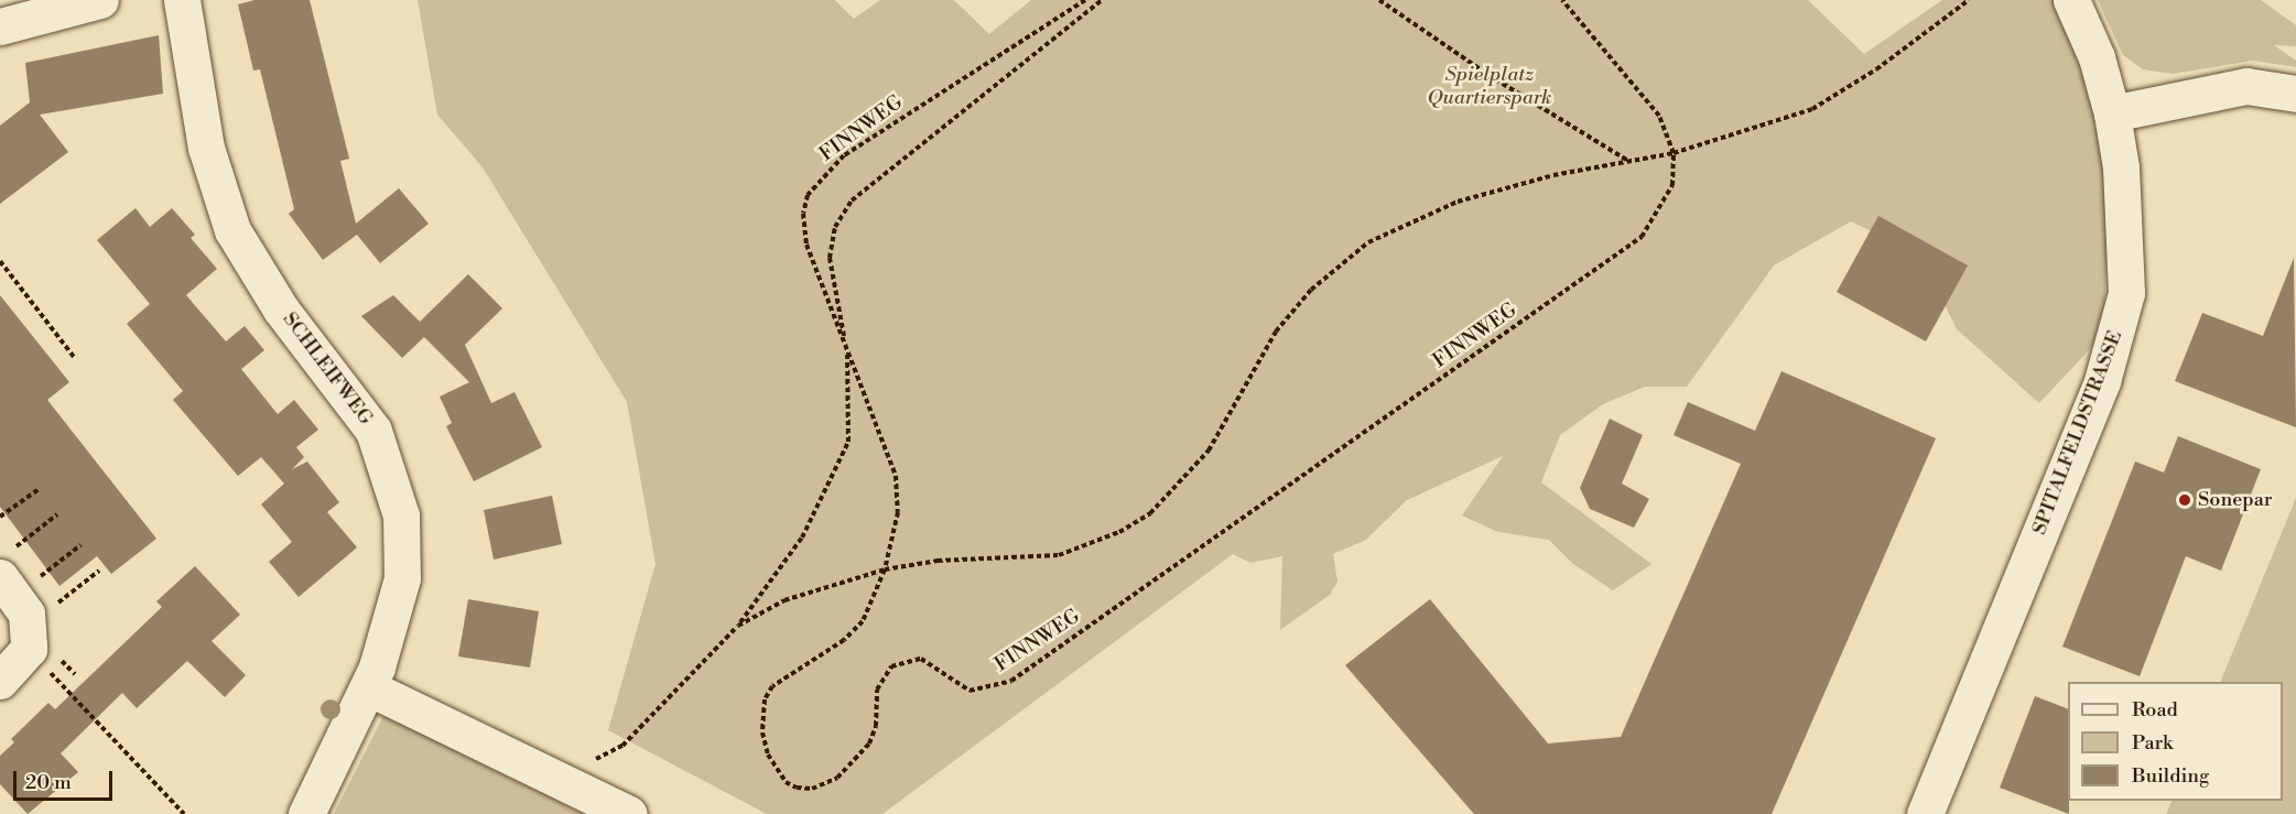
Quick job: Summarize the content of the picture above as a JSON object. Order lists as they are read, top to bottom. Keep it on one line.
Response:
{"streets":{"street":["SCHLEIFWEG","SPITALFELDSTRASSE"],"path":["FINNWEG"]},"parks":["Spielplatz Quartierspark"],"places":["Sonepar"],"legend":["Road","Park","Building"],"scale_bar":"20 m"}
